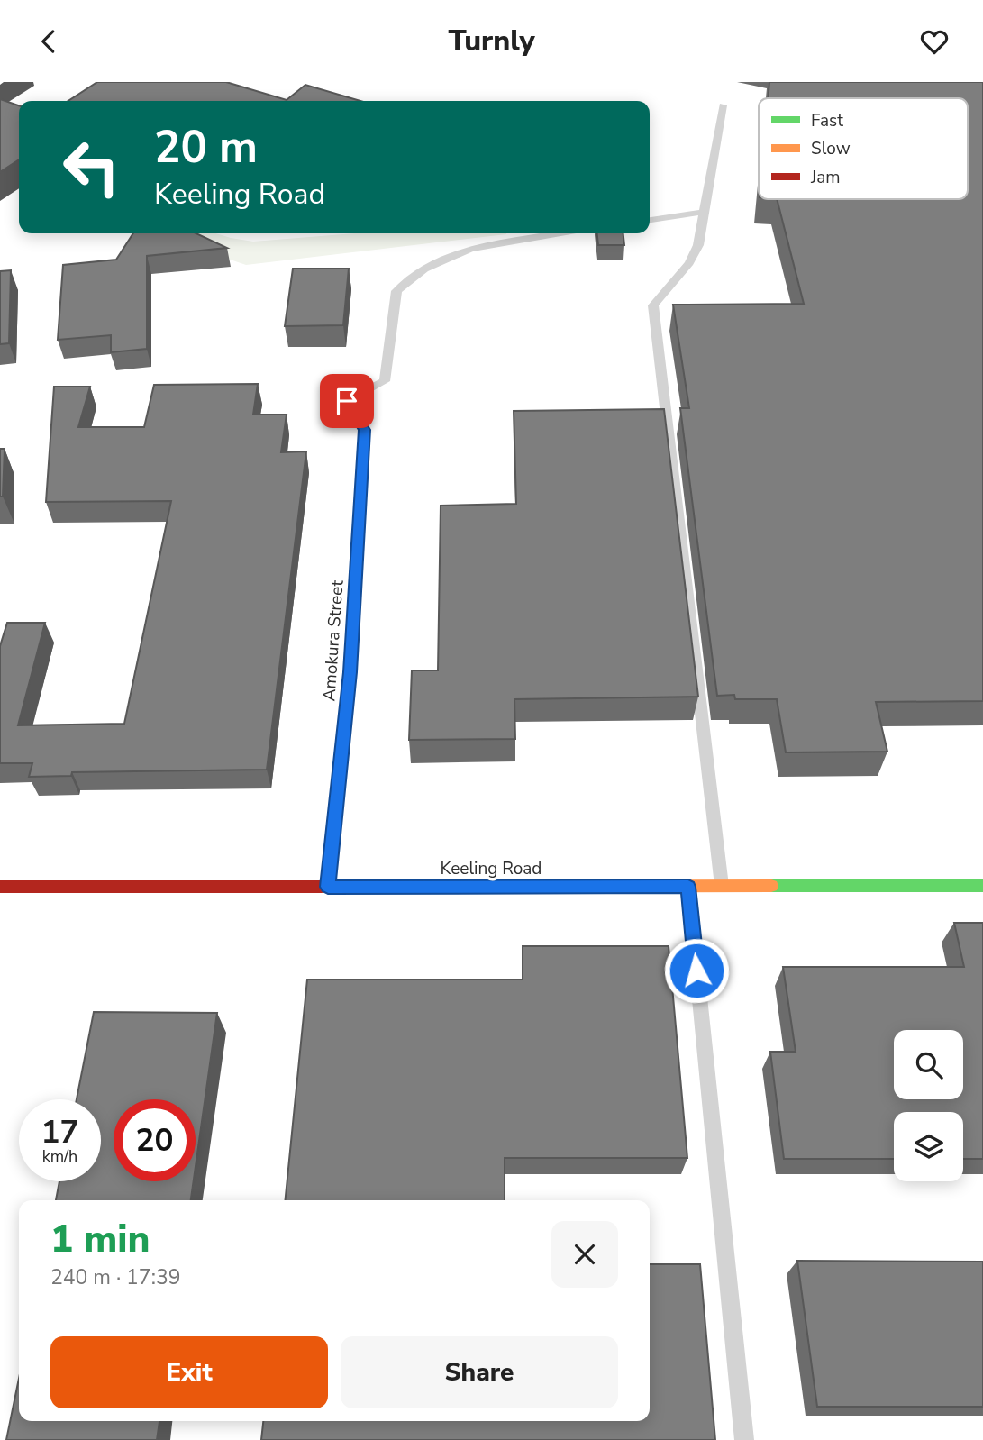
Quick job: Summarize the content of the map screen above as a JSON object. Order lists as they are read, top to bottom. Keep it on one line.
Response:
{"streets":{"street":["Amokura Street","Keeling Road"]},"crossings":[["Amokura Street","Keeling Road"]],"legend":["Fast","Slow","Jam"],"page":{"header":"Turnly","turn":["20 m","Keeling Road"],"speed":"17 km/h","limit":"20","heading":["1 min","240 m · 17:39"],"buttons":["Exit","Share"]}}
